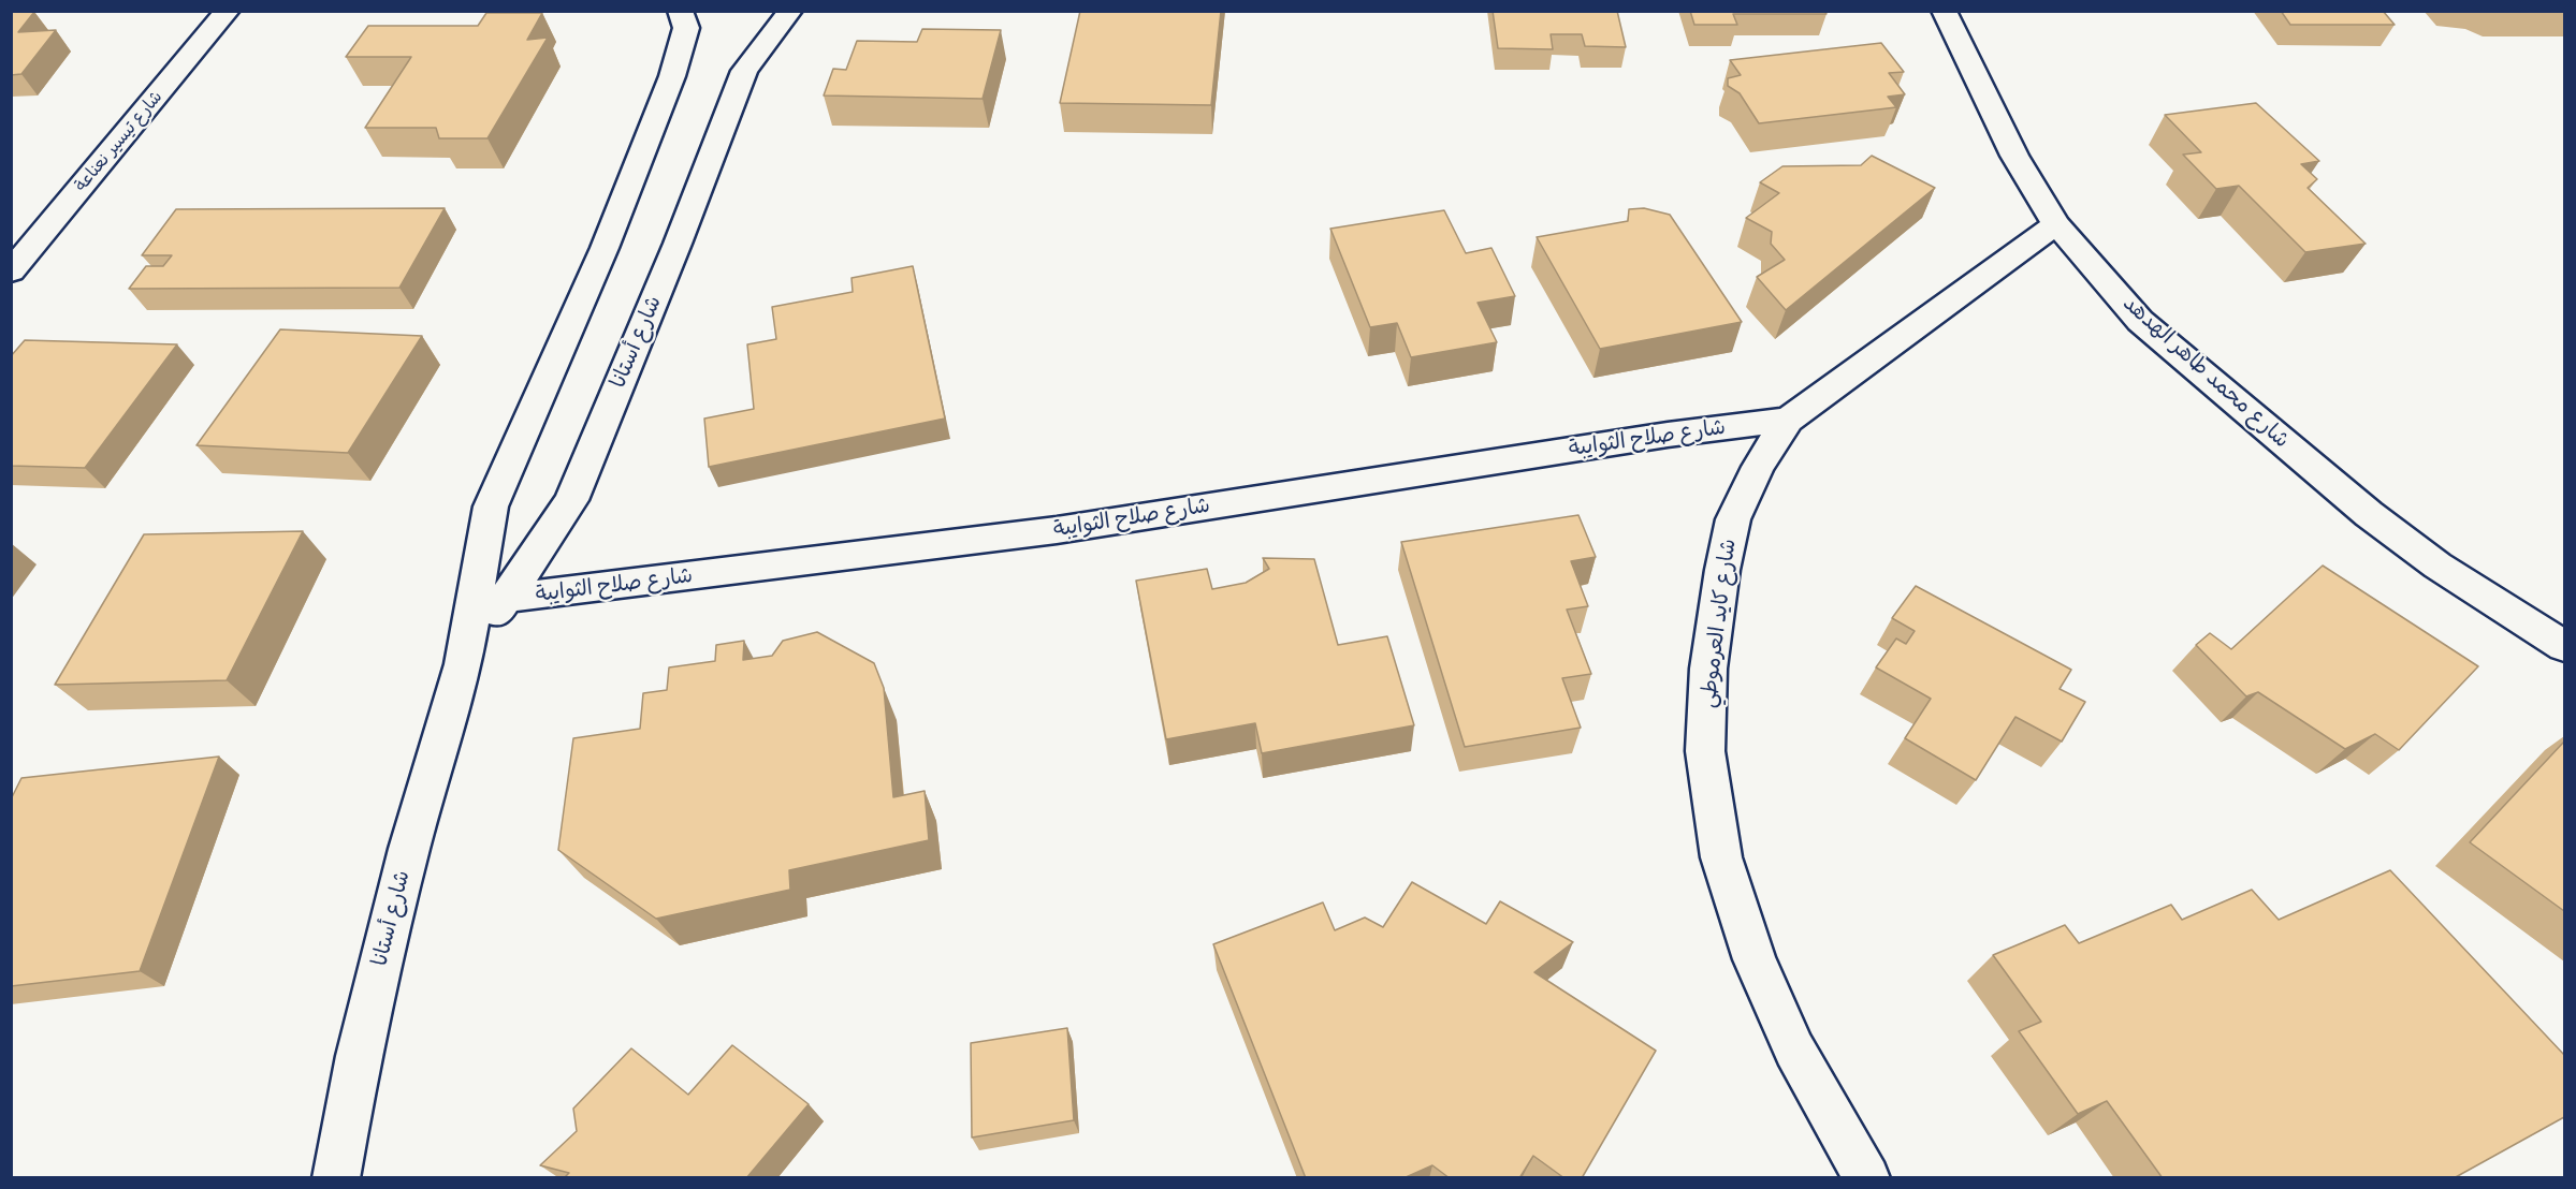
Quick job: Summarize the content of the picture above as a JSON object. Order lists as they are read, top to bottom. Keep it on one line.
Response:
{"streets":{"street":["شارع تيسير نعناعة","شارع أستانا","شارع محمد طاهر الهدهد","شارع صلاح الثوايبة","شارع كايد العرموطي"]},"crossings":[["شارع أستانا","شارع صلاح الثوايبة"],["شارع محمد طاهر الهدهد","شارع كايد العرموطي"],["شارع صلاح الثوايبة","شارع كايد العرموطي"]]}
